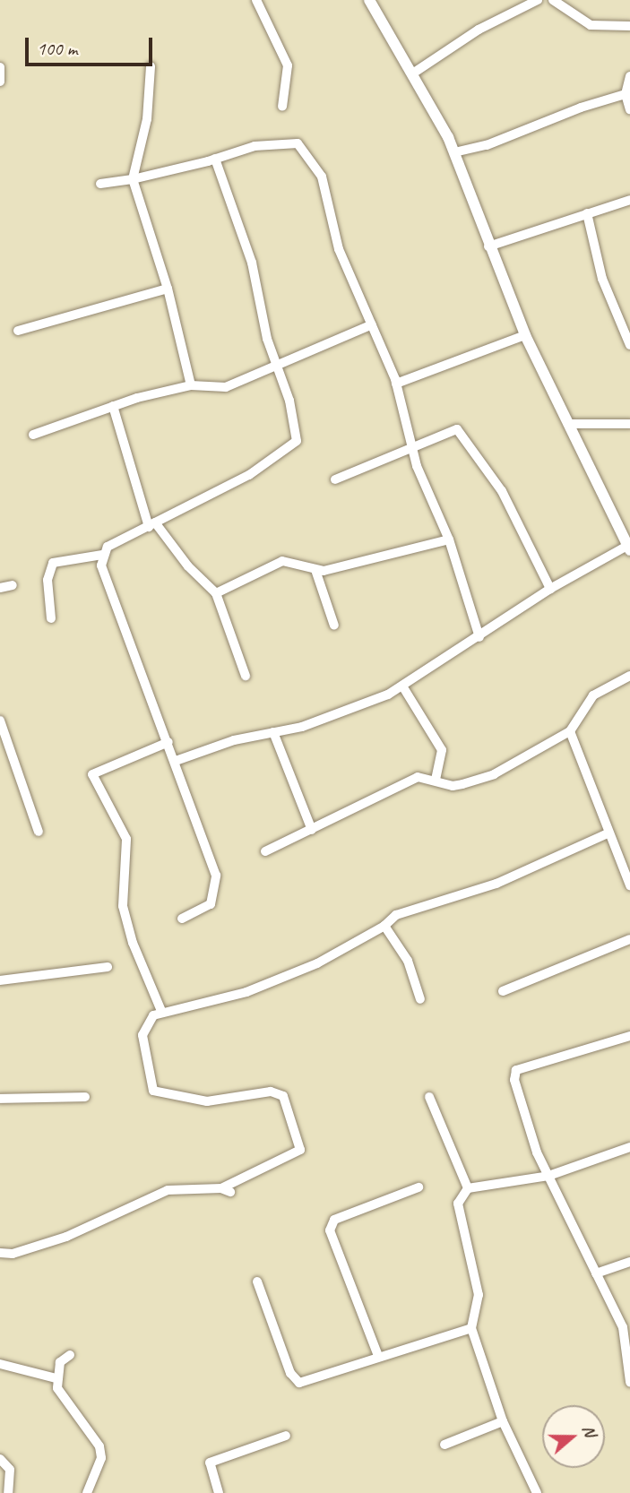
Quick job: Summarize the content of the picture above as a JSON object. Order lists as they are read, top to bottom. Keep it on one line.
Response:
{"scale_bar":"100 m","north":"right"}
